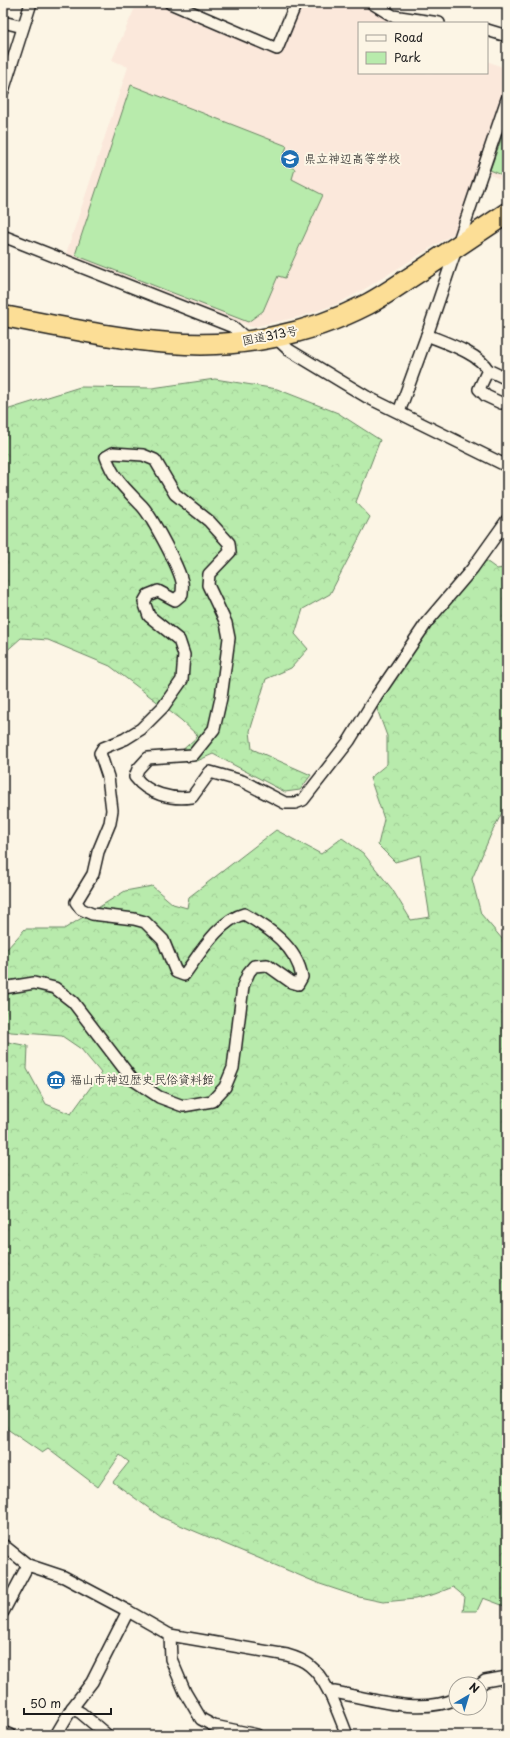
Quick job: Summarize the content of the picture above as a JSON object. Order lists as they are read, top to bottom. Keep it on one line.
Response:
{"streets":{"highway":["国道313号"]},"places":{"school or university":["県立神辺高等学校"],"museum":["福山市神辺歴史民俗資料館"]},"legend":["Road","Park"],"scale_bar":"50 m","north":"top right"}
